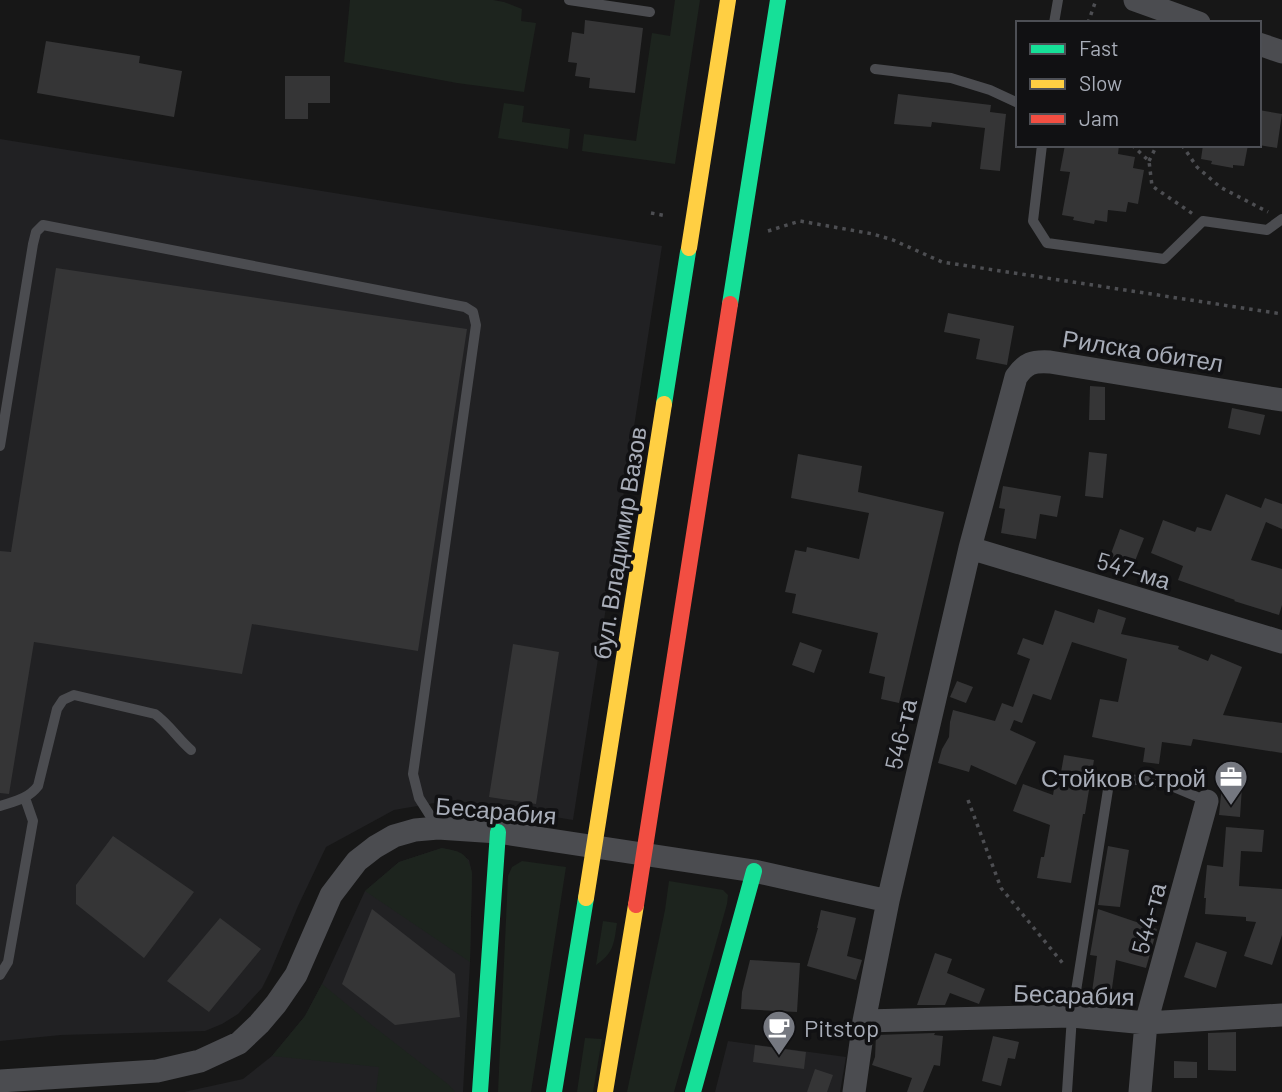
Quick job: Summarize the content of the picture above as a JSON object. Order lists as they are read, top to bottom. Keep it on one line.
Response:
{"streets":{"main road":["бул. Владимир Вазов"],"street":["Рилска обител","547-ма","546-та","Бесарабия","544-та"]},"crossings":[["Рилска обител","546-та"],["547-ма","546-та"],["546-та","Бесарабия"],["Бесарабия","544-та"]],"places":{"office":["Стойков Строй"],"cafe":["Pitstop"]},"legend":["Fast","Slow","Jam"]}
